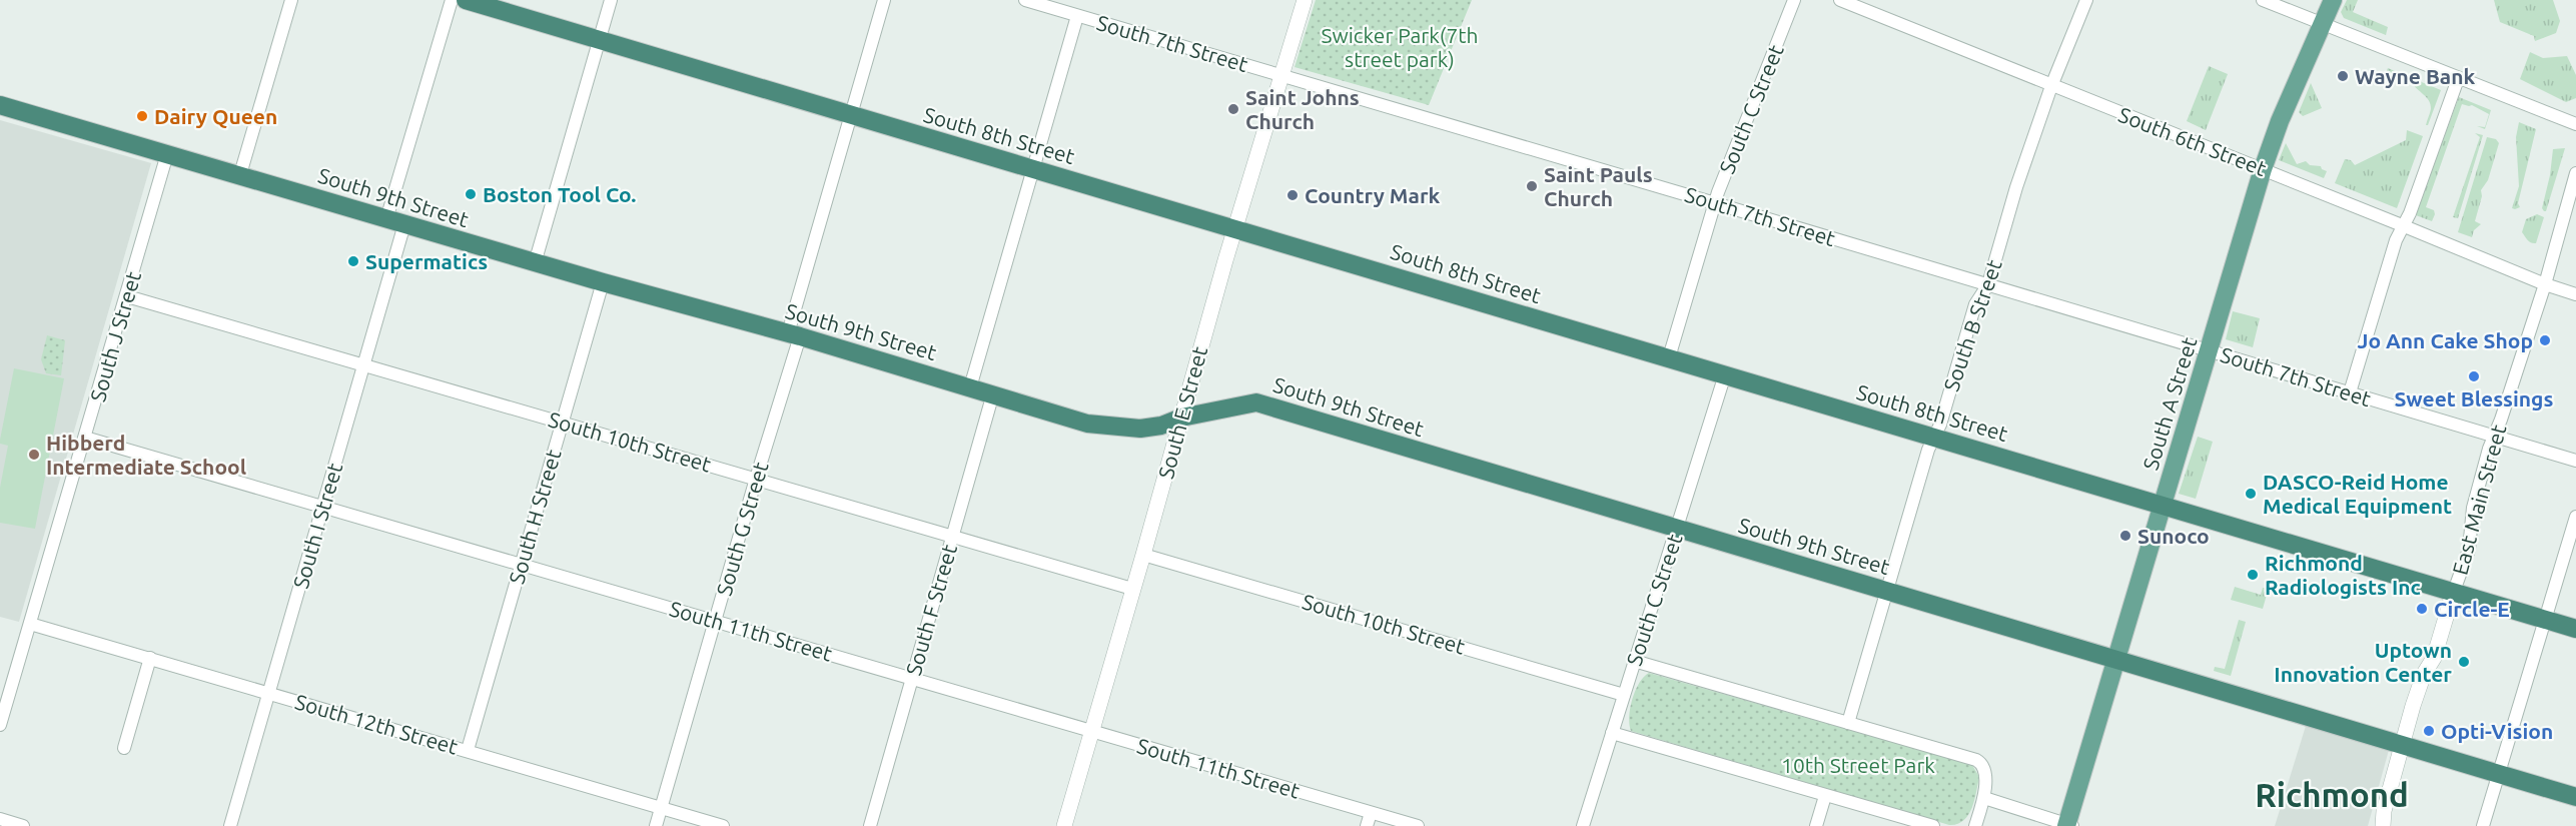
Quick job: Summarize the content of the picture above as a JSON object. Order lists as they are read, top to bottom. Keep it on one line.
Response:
{"streets":{"highway":["South 8th Street","South 9th Street"],"main road":["South A Street"],"street":["South 7th Street","South C Street","South 6th Street","South B Street","South J Street","South E Street","South 10th Street","East Main Street","South H Street","South I Street","South G Street","South F Street","South 11th Street","South 12th Street"]},"crossings":[["South 7th Street","South C Street"],["South 7th Street","South B Street"],["South 7th Street","South A Street"],["South 7th Street","South E Street"],["South 7th Street","East Main Street"],["South C Street","South 8th Street"],["South C Street","South 9th Street"],["South C Street","South 10th Street"],["South 8th Street","South B Street"],["South 8th Street","South A Street"],["South 8th Street","South E Street"],["South 8th Street","East Main Street"],["South 8th Street","South G Street"],["South 6th Street","South B Street"],["South 6th Street","South A Street"],["South 6th Street","East Main Street"],["South 9th Street","South B Street"],["South 9th Street","South J Street"],["South 9th Street","South A Street"],["South 9th Street","South E Street"],["South 9th Street","East Main Street"],["South 9th Street","South H Street"],["South 9th Street","South I Street"],["South 9th Street","South G Street"],["South 9th Street","South F Street"],["South J Street","South 10th Street"],["South J Street","South 11th Street"],["South J Street","South 12th Street"],["South E Street","South 10th Street"],["South E Street","South 11th Street"],["South 10th Street","South H Street"],["South 10th Street","South I Street"],["South 10th Street","South G Street"],["South 10th Street","South F Street"],["South H Street","South 11th Street"],["South H Street","South 12th Street"],["South I Street","South 11th Street"],["South I Street","South 12th Street"],["South G Street","South 11th Street"],["South G Street","South 12th Street"],["South F Street","South 11th Street"]],"districts":["Richmond"],"parks":["Swicker Park(7th street park)","10th Street Park"],"places":["Wayne Bank","Saint Johns Church","Dairy Queen","Saint Pauls Church","Boston Tool Co.","Country Mark","Supermatics","Jo Ann Cake Shop","Sweet Blessings","Hibberd Intermediate School","DASCO-Reid Home Medical Equipment","Sunoco","Richmond Radiologists Inc","Circle-E","Uptown Innovation Center","Opti-Vision"]}
